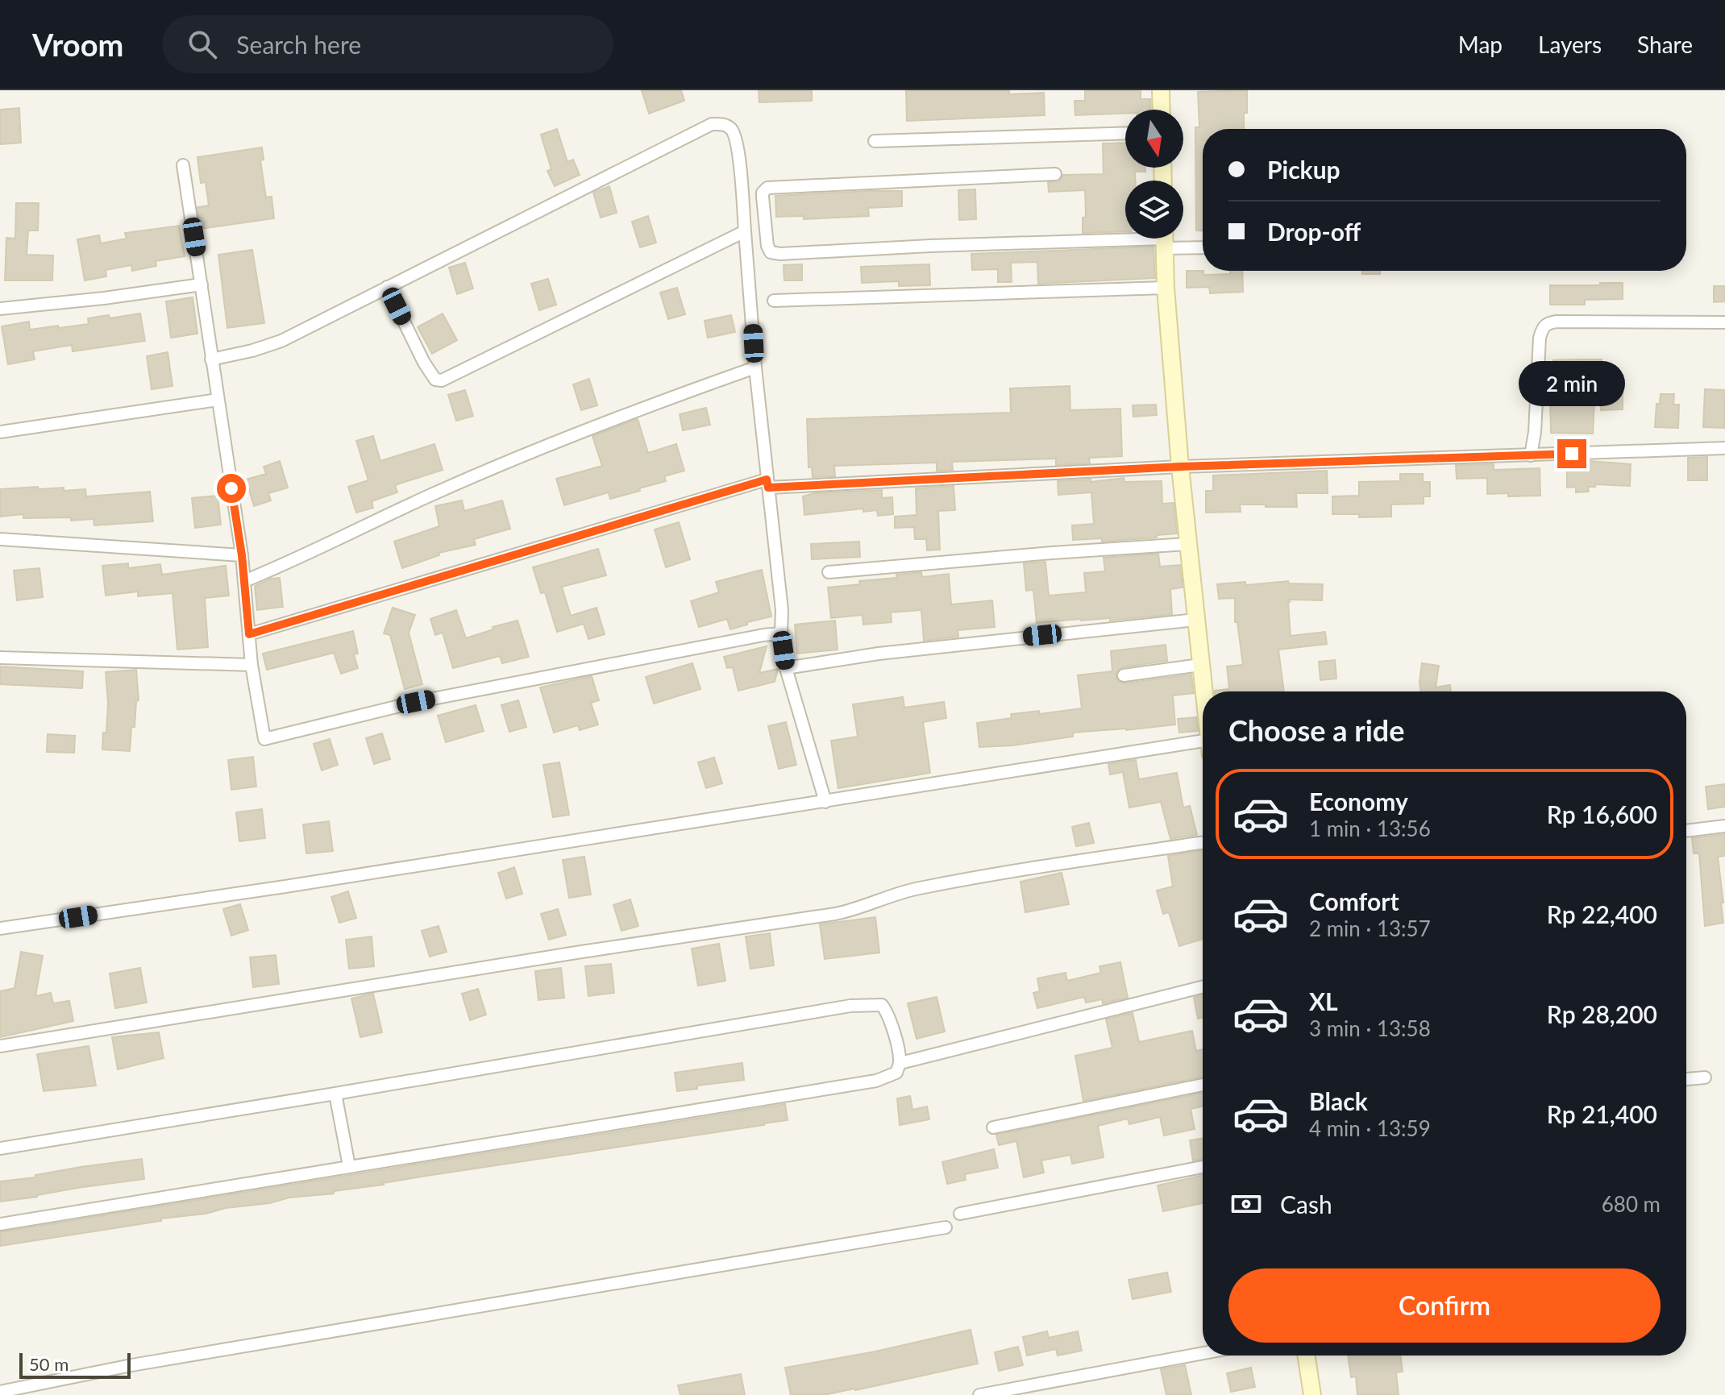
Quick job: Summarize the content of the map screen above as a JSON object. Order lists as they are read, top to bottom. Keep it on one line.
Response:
{"scale_bar":"50 m","north":"bottom","page":{"header":"Vroom","search":"Search here","nav":["Map","Layers","Share"],"banner":["Pickup","Drop-off"],"bubble":"2 min","heading":"Choose a ride","list":[{"name":"Economy","note":"1 min · 13:56","value":"Rp 16,600"},{"name":"Comfort","note":"2 min · 13:57","value":"Rp 22,400"},{"name":"XL","note":"3 min · 13:58","value":"Rp 28,200"},{"name":"Black","note":"4 min · 13:59","value":"Rp 21,400"}],"pay":["Cash","680 m"],"buttons":"Confirm","scale":"50 m"}}
